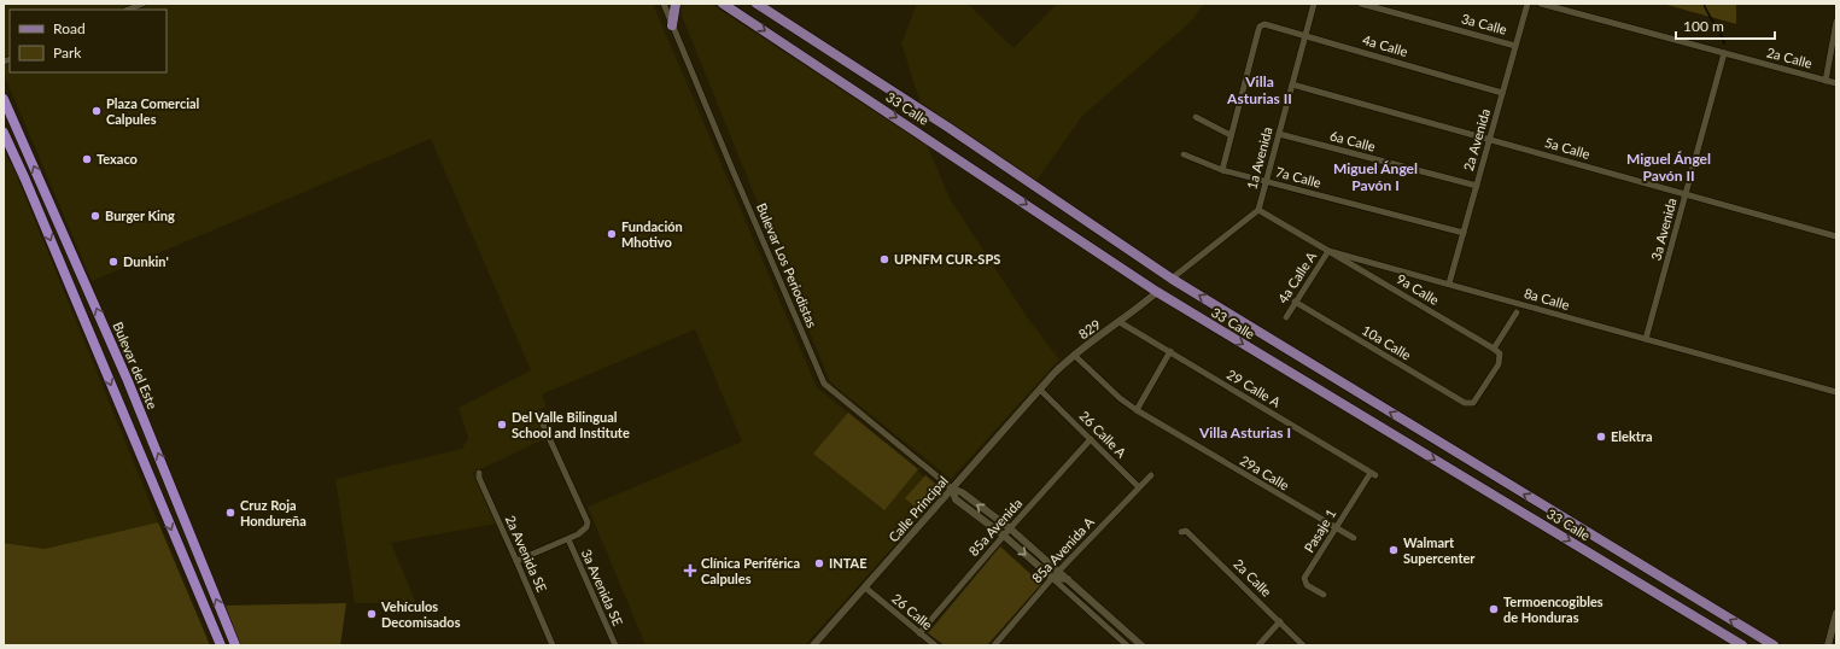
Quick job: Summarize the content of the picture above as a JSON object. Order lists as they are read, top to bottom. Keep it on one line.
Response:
{"streets":{"highway":["Bulevar del Este"],"main road":["33 Calle"],"street":["3a Calle","4a Calle","2a Calle","2a Avenida","6a Calle","5a Calle","1a Avenida","7a Calle","3a Avenida","Bulevar Los Periodistas","4a Calle A","9a Calle","8a Calle","829","10a Calle","29 Calle A","26 Calle A","29a Calle","Calle Principal","85a Avenida","Pasaje 1","85a Avenida A","2a Avenida SE","3a Avenida SE","26 Calle"]},"crossings":[["3a Calle","2a Avenida"],["4a Calle","2a Avenida"],["4a Calle","1a Avenida"],["2a Calle","3a Avenida"],["33 Calle","1a Avenida"],["33 Calle","829"],["2a Avenida","6a Calle"],["2a Avenida","5a Calle"],["2a Avenida","7a Calle"],["2a Avenida","8a Calle"],["6a Calle","1a Avenida"],["5a Calle","1a Avenida"],["5a Calle","3a Avenida"],["1a Avenida","7a Calle"],["1a Avenida","8a Calle"],["3a Avenida","8a Calle"],["Bulevar Los Periodistas","Calle Principal"],["Bulevar Los Periodistas","85a Avenida"],["Bulevar Los Periodistas","85a Avenida A"],["4a Calle A","9a Calle"],["4a Calle A","8a Calle"],["4a Calle A","10a Calle"],["9a Calle","8a Calle"],["9a Calle","10a Calle"],["829","29 Calle A"],["829","26 Calle A"],["829","29a Calle"],["829","Calle Principal"],["29 Calle A","Pasaje 1"],["26 Calle A","Calle Principal"],["26 Calle A","85a Avenida"],["26 Calle A","85a Avenida A"],["29a Calle","Pasaje 1"],["Calle Principal","26 Calle"],["85a Avenida","26 Calle"]],"districts":["Villa Asturias II","Miguel Ángel Pavón II","Miguel Ángel Pavón I","Villa Asturias I"],"places":{"other":["Plaza Comercial Calpules","Texaco","Burger King","Fundación Mhotivo","UPNFM CUR-SPS","Dunkin'","Del Valle Bilingual School and Institute","Elektra","Cruz Roja Hondureña","Walmart Supercenter","INTAE","Termoencogibles de Honduras","Vehículos Decomisados"],"health":["Clínica Periférica Calpules"]},"legend":["Road","Park"],"scale_bar":"100 m"}
